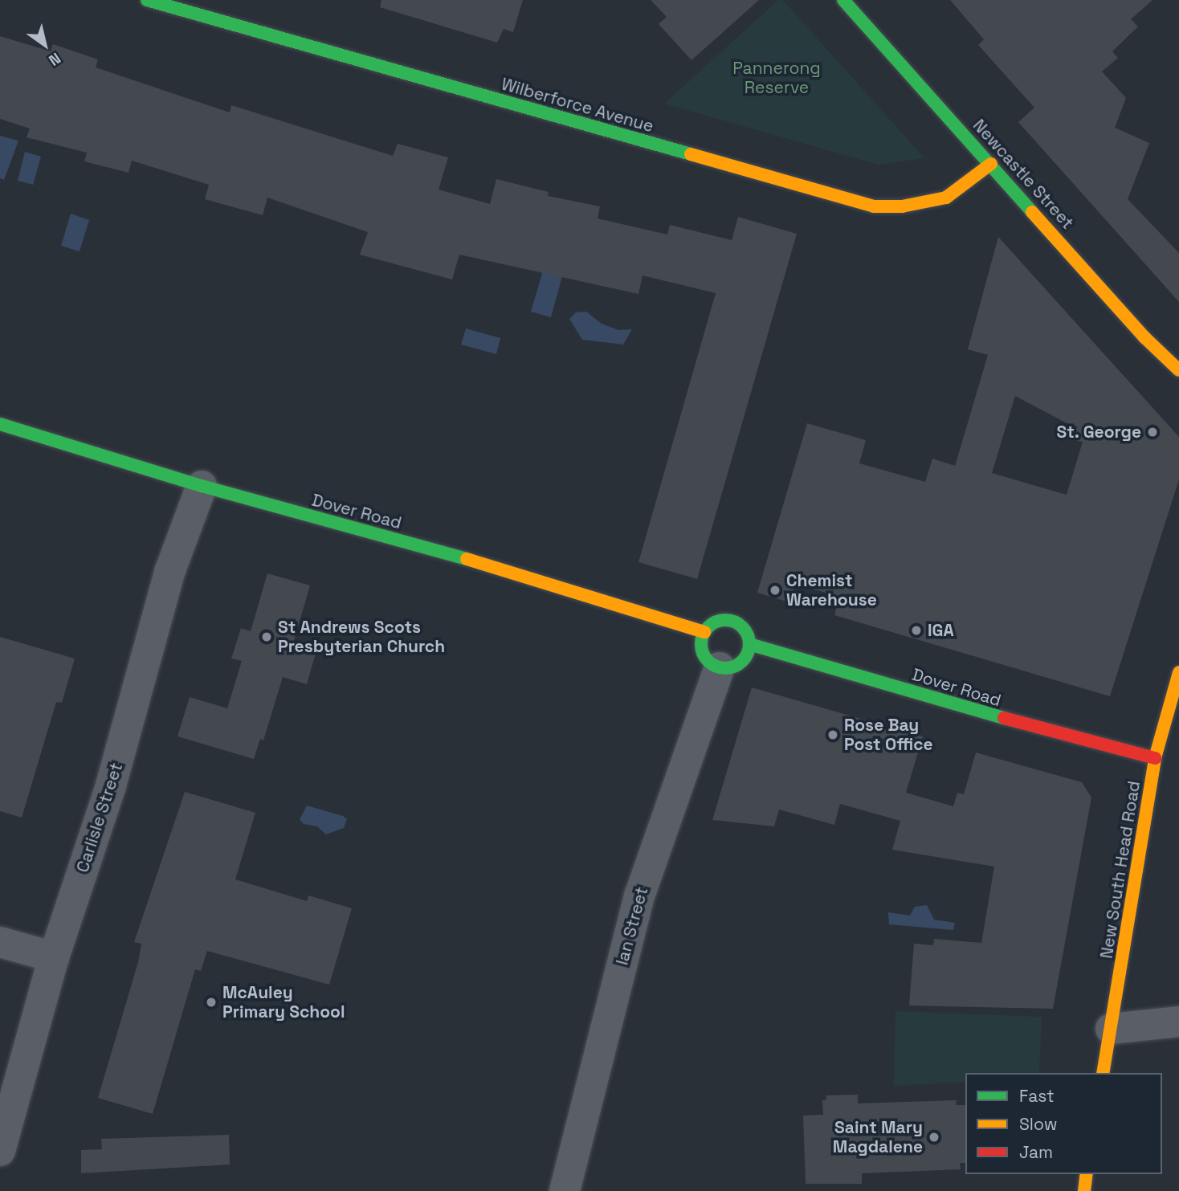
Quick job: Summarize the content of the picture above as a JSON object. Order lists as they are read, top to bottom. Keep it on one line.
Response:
{"streets":{"street":["Wilberforce Avenue","Newcastle Street","Dover Road","Carlisle Street","New South Head Road","Ian Street"]},"crossings":[["Wilberforce Avenue","Newcastle Street"],["Dover Road","Carlisle Street"],["Dover Road","New South Head Road"],["Dover Road","Ian Street"]],"parks":["Pannerong Reserve"],"places":["St. George","Chemist Warehouse","IGA","St Andrews Scots Presbyterian Church","Rose Bay Post Office","McAuley Primary School","Saint Mary Magdalene"],"legend":["Fast","Slow","Jam"],"north":"bottom right"}
